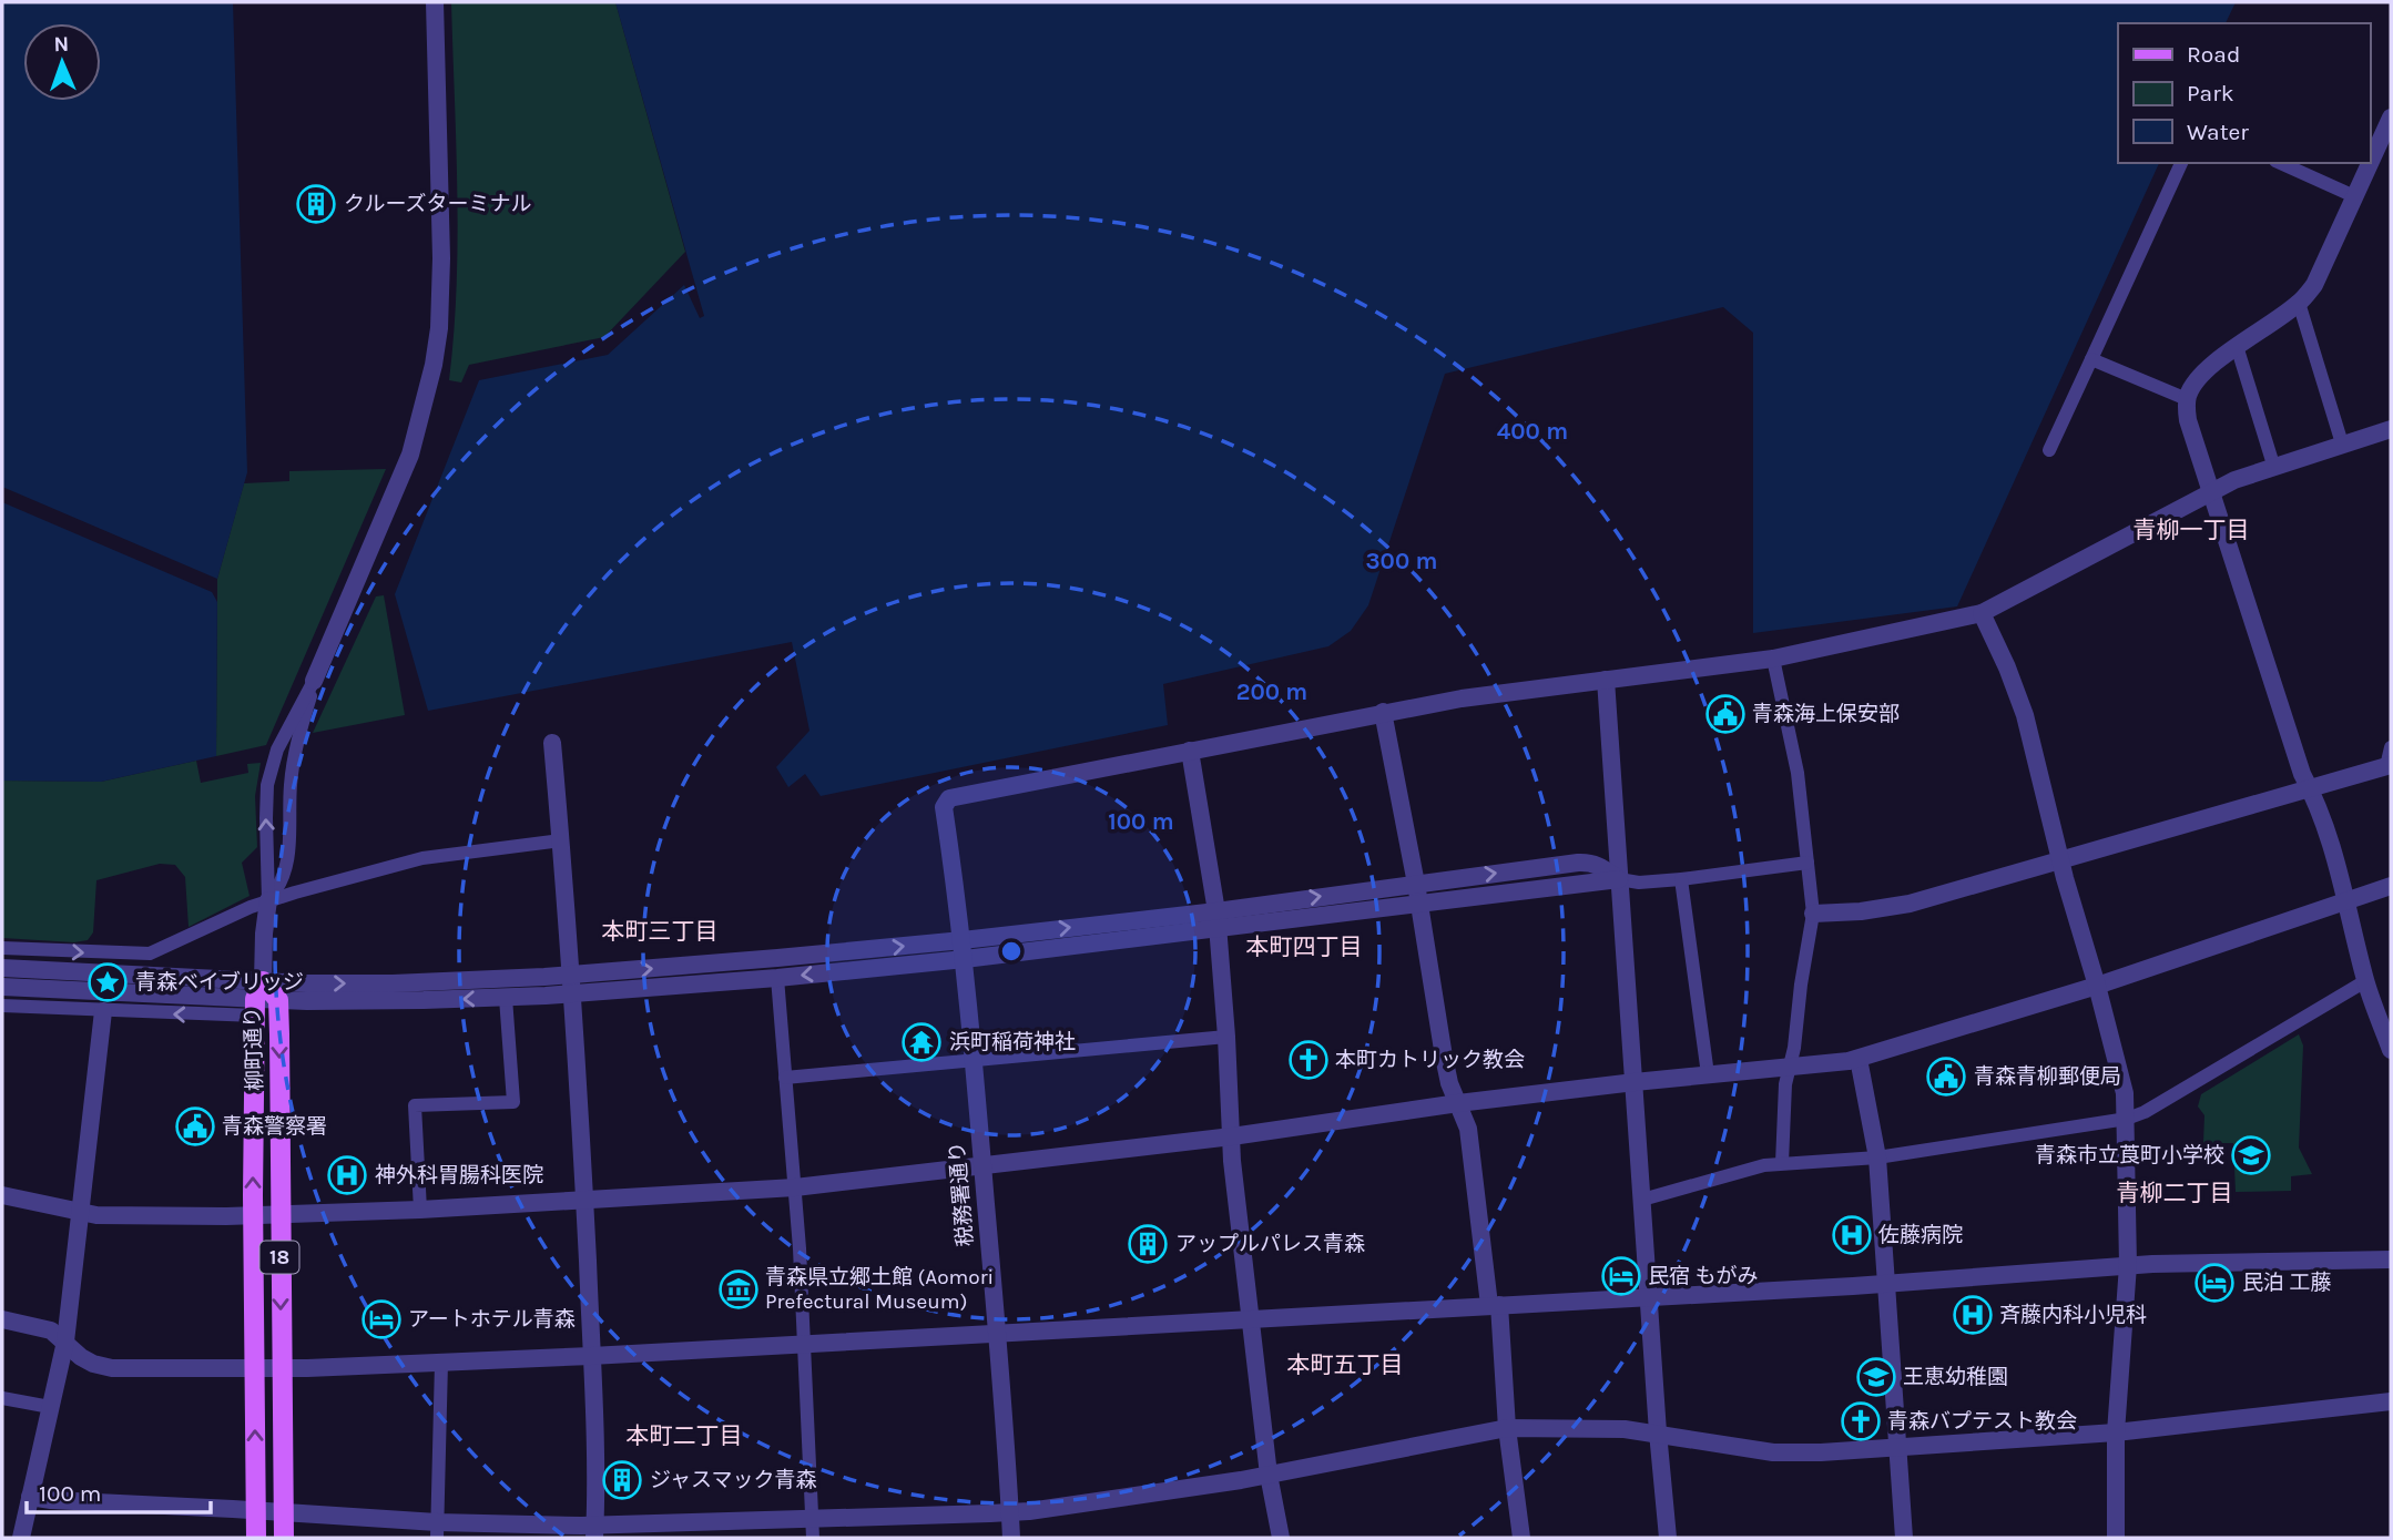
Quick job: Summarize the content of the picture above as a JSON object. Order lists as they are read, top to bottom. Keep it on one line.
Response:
{"streets":{"main road":["柳町通り","18"],"street":["税務署通り"]},"districts":["青柳一丁目","本町三丁目","本町四丁目","青柳二丁目","本町五丁目","本町二丁目"],"places":{"building":["クルーズターミナル","アップルパレス青森","ジャスマック青森"],"public building":["青森海上保安部","青森青柳郵便局","青森警察署"],"place":["青森ベイブリッジ"],"temple":["浜町稲荷神社"],"church":["本町カトリック教会","青森バプテスト教会"],"school or university":["青森市立莨町小学校","王恵幼稚園"],"hospital":["神外科胃腸科医院","佐藤病院","斉藤内科小児科"],"hotel":["民宿 もがみ","民泊 工藤","アートホテル青森"],"museum":["青森県立郷土館 (Aomori Prefectural Museum)"]},"legend":["Road","Park","Water"],"scale_bar":"100 m","north":"top","rings":["400 m","300 m","200 m","100 m"]}
